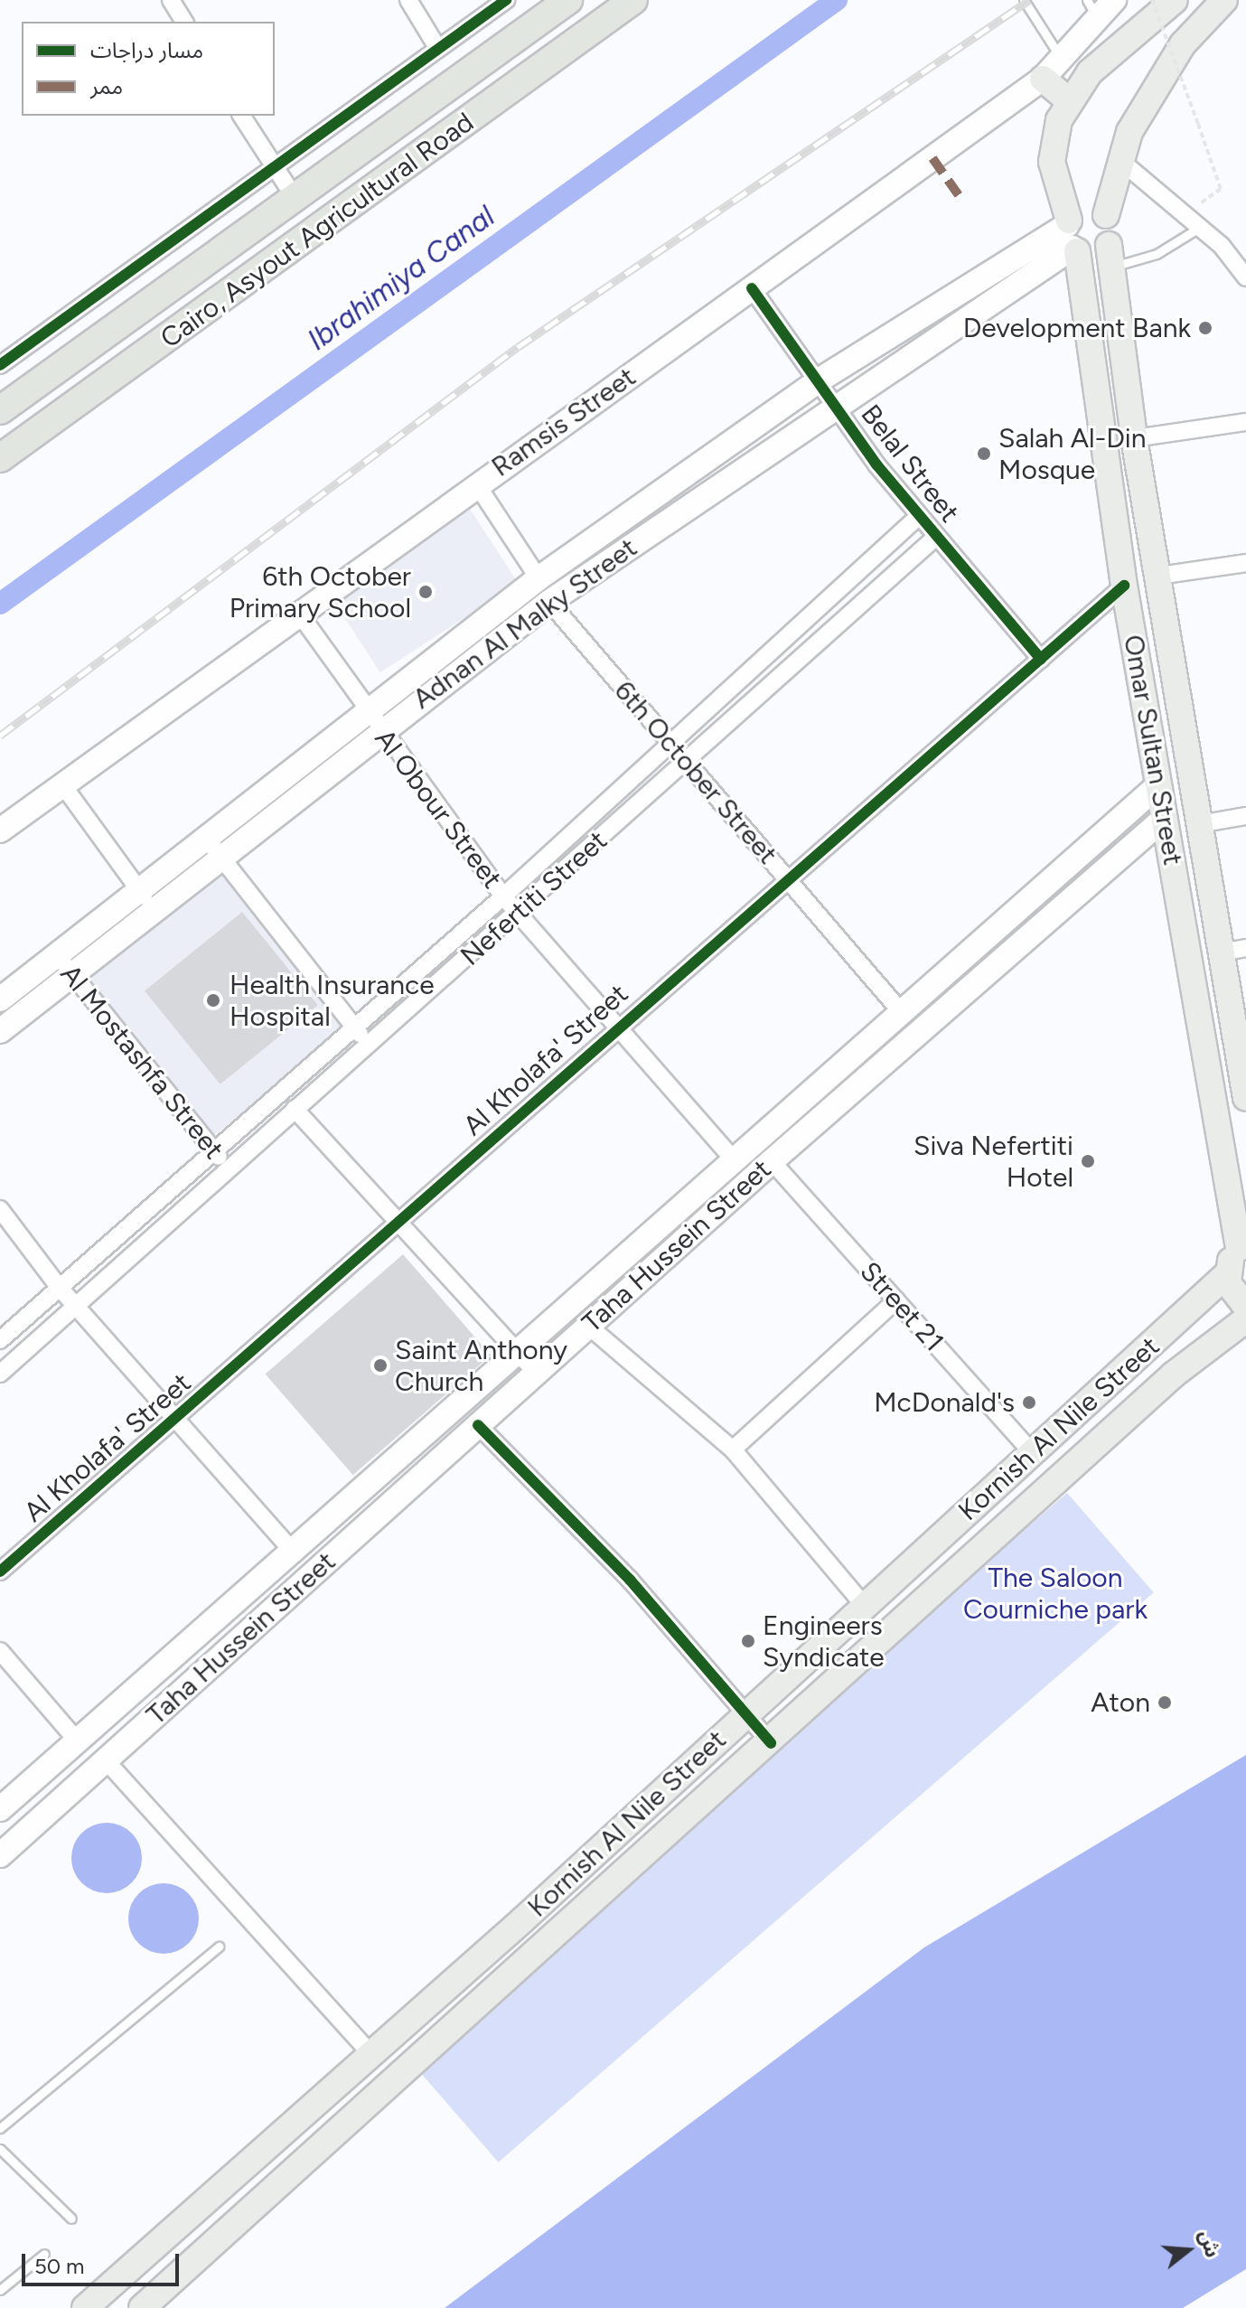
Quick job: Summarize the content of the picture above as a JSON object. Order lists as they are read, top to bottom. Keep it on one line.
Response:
{"streets":{"highway":["Cairo, Asyout Agricultural Road"],"main road":["Ramsis Street","Adnan Al Malky Street","Omar Sultan Street","Taha Hussein Street","Kornish Al Nile Street"],"street":["Belal Street","6th October Street","Al Obour Street","Nefertiti Street","Al Kholafa' Street","Al Mostashfa Street","Street 21"]},"crossings":[["Ramsis Street","Belal Street"],["Ramsis Street","Al Obour Street"],["Belal Street","Adnan Al Malky Street"],["Belal Street","Nefertiti Street"],["Belal Street","Al Kholafa' Street"],["Adnan Al Malky Street","Omar Sultan Street"],["Adnan Al Malky Street","6th October Street"],["Adnan Al Malky Street","Al Obour Street"],["Adnan Al Malky Street","Al Mostashfa Street"],["Omar Sultan Street","Al Kholafa' Street"],["Omar Sultan Street","Taha Hussein Street"],["6th October Street","Nefertiti Street"],["6th October Street","Al Kholafa' Street"],["6th October Street","Taha Hussein Street"],["Al Obour Street","Nefertiti Street"],["Al Obour Street","Al Kholafa' Street"],["Al Obour Street","Taha Hussein Street"],["Nefertiti Street","Al Mostashfa Street"],["Taha Hussein Street","Street 21"],["Street 21","Kornish Al Nile Street"]],"water":["Ibrahimiya Canal"],"parks":["The Saloon Courniche park"],"places":["Development Bank","Salah Al-Din Mosque","6th October Primary School","Health Insurance Hospital","Siva Nefertiti Hotel","Saint Anthony Church","McDonald's","Engineers Syndicate","Aton"],"legend":["مسار دراجات","ممر"],"scale_bar":"50 m","north":"right"}
